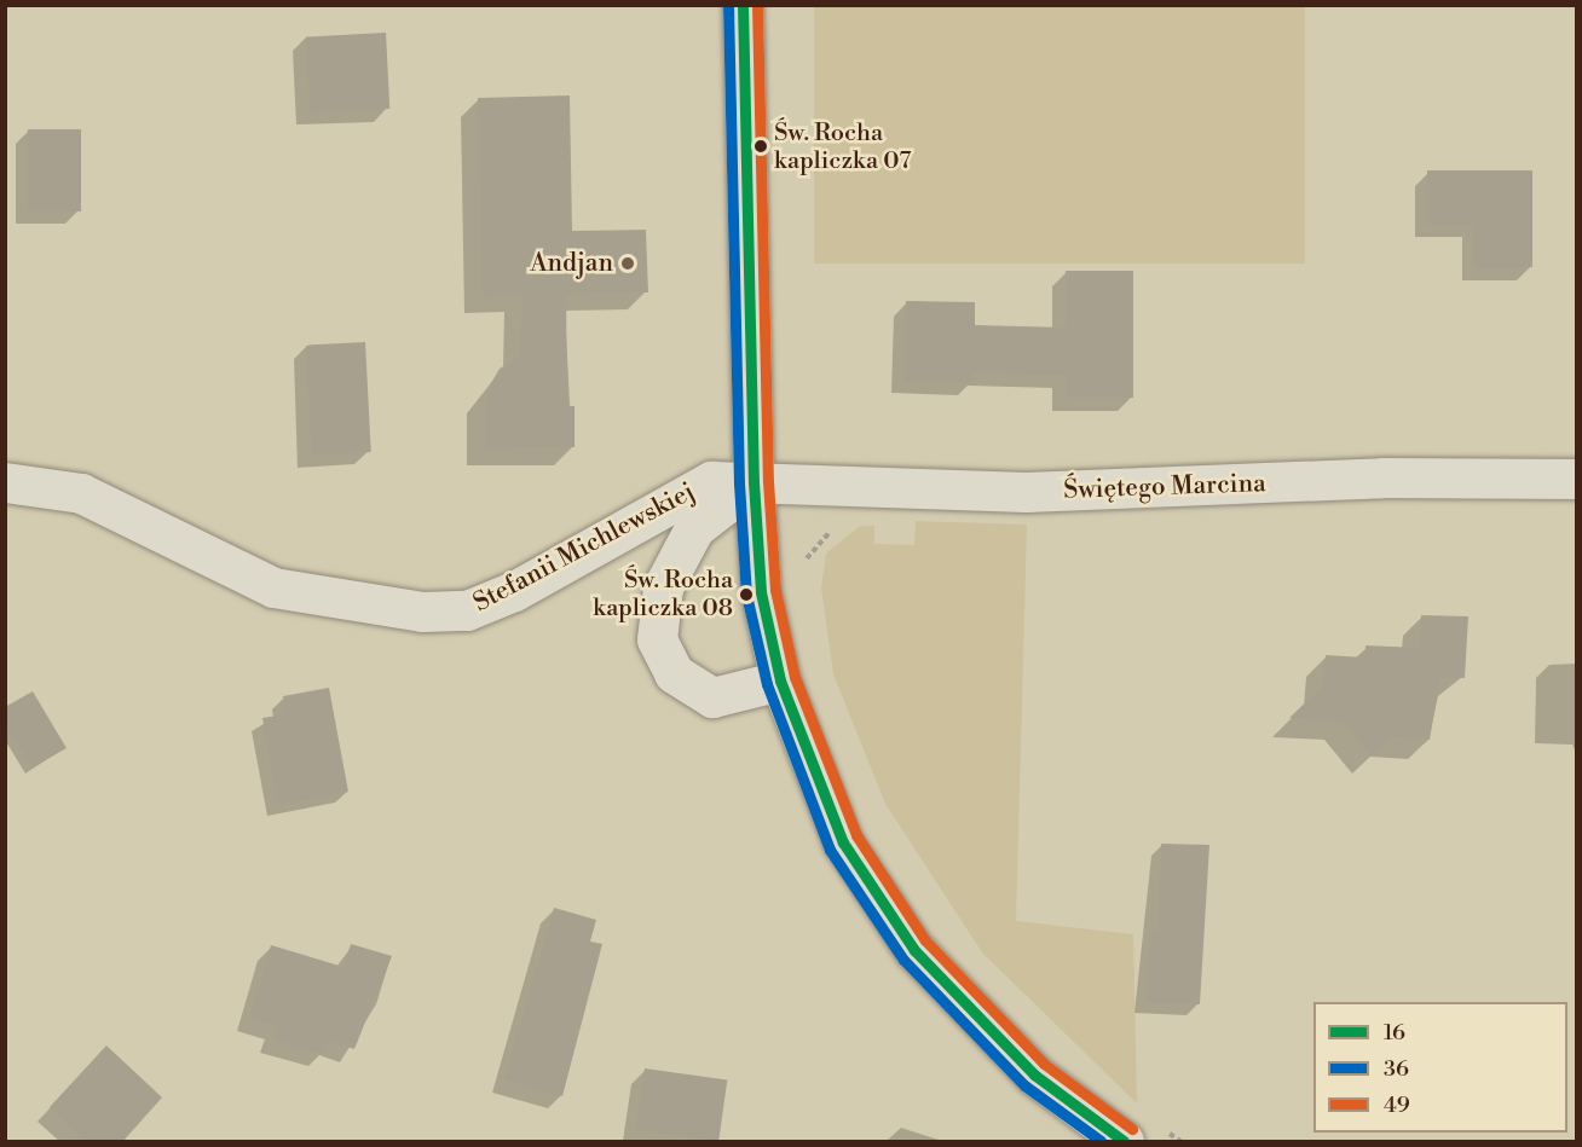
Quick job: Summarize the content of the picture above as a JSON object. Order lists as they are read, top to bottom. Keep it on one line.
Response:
{"streets":{"street":["Świętego Marcina","Stefanii Michlewskiej"]},"crossings":[["Świętego Marcina","Stefanii Michlewskiej"]],"places":["Św. Rocha kapliczka 07","Andjan","Św. Rocha kapliczka 08"],"lines":["transit line 16","transit line 36","transit line 49"],"legend":["16","36","49"]}
